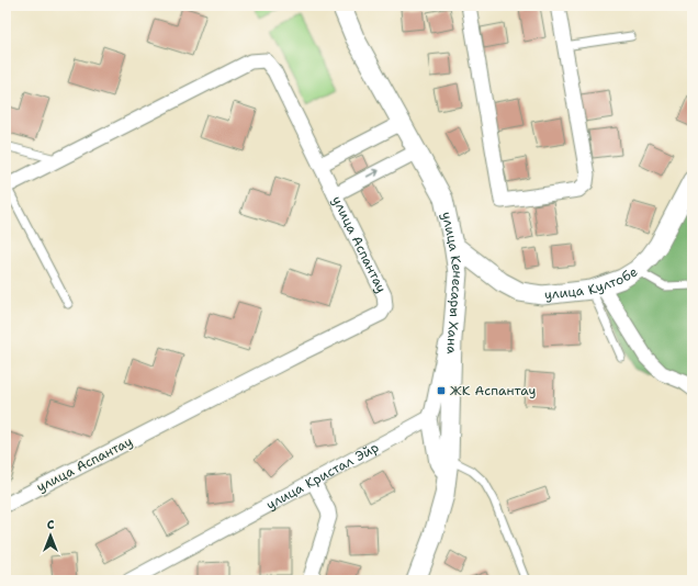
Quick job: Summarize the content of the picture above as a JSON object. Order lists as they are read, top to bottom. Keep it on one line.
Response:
{"streets":{"street":["улица Аспантау","улица Култобе","улица Кенесары Хана","улица Кристал Эйр"]},"crossings":[["улица Култобе","улица Кенесары Хана"]],"places":{"transit":["ЖК Аспантау"]},"north":"top"}
